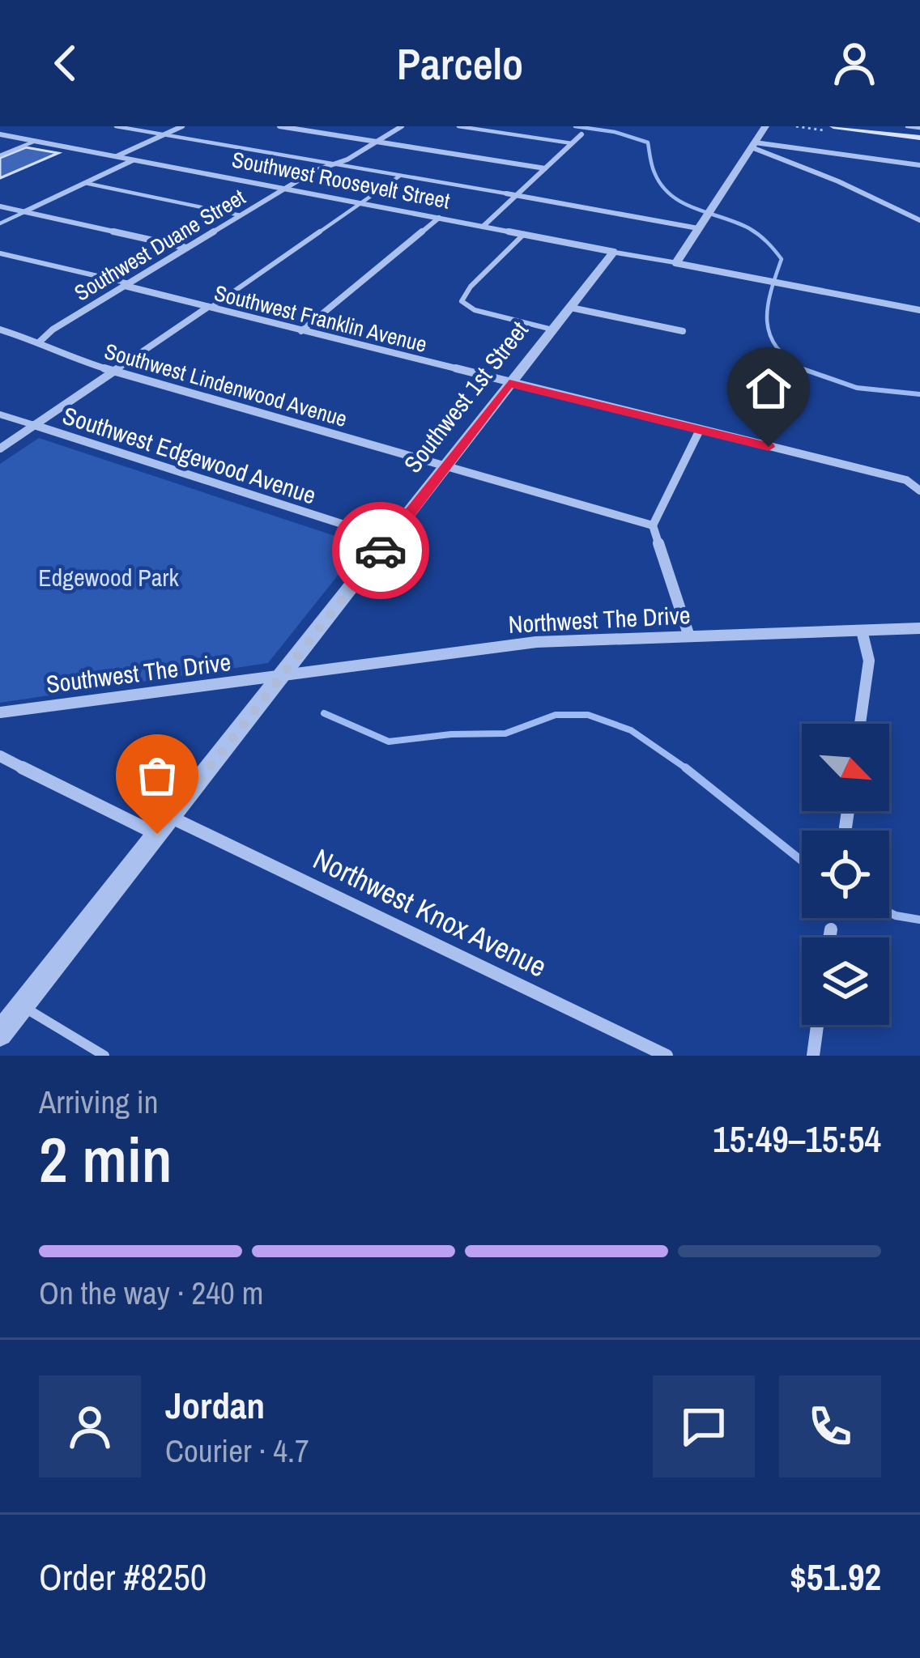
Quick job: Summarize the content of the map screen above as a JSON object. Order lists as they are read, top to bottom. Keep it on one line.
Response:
{"streets":{"street":["Southwest Roosevelt Street","Southwest Duane Street","Southwest Franklin Avenue","Southwest Lindenwood Avenue","Southwest 1st Street","Southwest Edgewood Avenue","Northwest The Drive","Southwest The Drive","Northwest Knox Avenue"]},"crossings":[["Southwest Roosevelt Street","Southwest Duane Street"],["Southwest Roosevelt Street","Southwest 1st Street"],["Southwest Duane Street","Southwest Franklin Avenue"],["Southwest Duane Street","Southwest Lindenwood Avenue"],["Southwest Franklin Avenue","Southwest 1st Street"],["Southwest Lindenwood Avenue","Southwest 1st Street"],["Southwest 1st Street","Southwest Edgewood Avenue"],["Southwest 1st Street","Northwest The Drive"],["Southwest 1st Street","Southwest The Drive"],["Southwest 1st Street","Northwest Knox Avenue"],["Northwest The Drive","Southwest The Drive"]],"parks":["Edgewood Park"],"north":"bottom right","page":{"header":"Parcelo","heading":["2 min","Arriving in","15:49–15:54"],"panel":["Jordan","Courier · 4.7","Order #8250","$51.92"],"bar":"On the way · 240 m"}}
